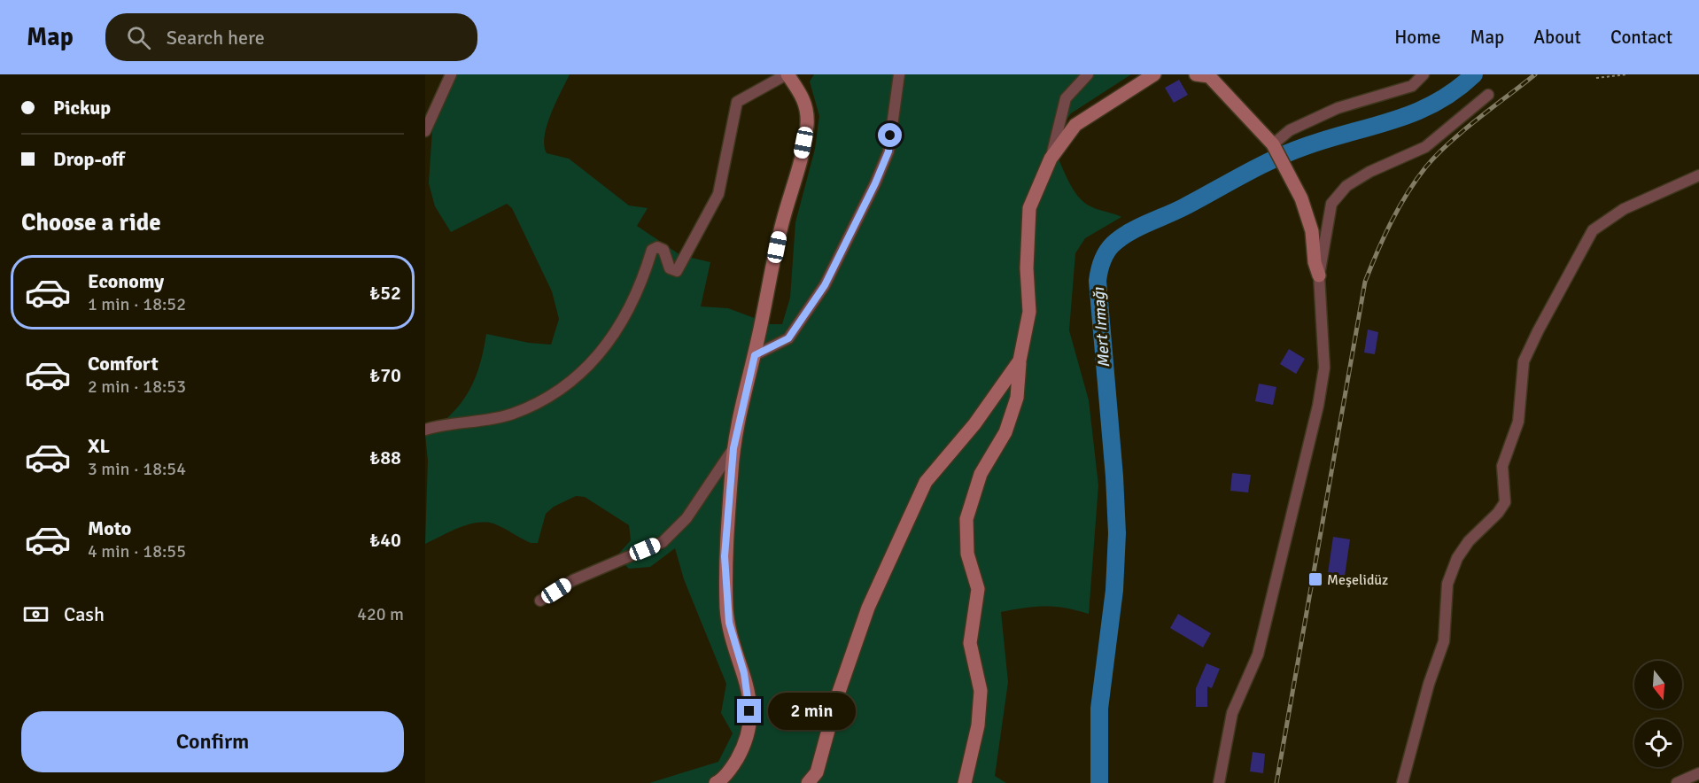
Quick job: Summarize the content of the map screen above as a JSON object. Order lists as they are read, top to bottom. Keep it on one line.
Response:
{"water":["Mert Irmağı"],"places":{"transit":["Meşelidüz"]},"north":"bottom","page":{"header":"Map","search":"Search here","nav":["Home","Map","About","Contact"],"banner":["Pickup","Drop-off"],"heading":"Choose a ride","list":[{"name":"Economy","note":"1 min · 18:52","value":"₺52"},{"name":"Comfort","note":"2 min · 18:53","value":"₺70"},{"name":"XL","note":"3 min · 18:54","value":"₺88"},{"name":"Moto","note":"4 min · 18:55","value":"₺40"}],"pay":["Cash","420 m"],"bubble":"2 min","buttons":"Confirm"}}
